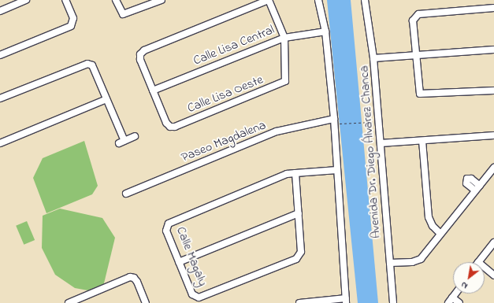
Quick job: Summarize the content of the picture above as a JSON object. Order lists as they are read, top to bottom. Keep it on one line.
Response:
{"streets":{"street":["Calle Lisa Central","Calle Lisa Oeste","Paseo Magdalena","Avenida Dr. Diego Álvarez Chanca","Calle Magaly"]},"crossings":[["Calle Lisa Central","Calle Lisa Oeste"]],"north":"bottom left"}
